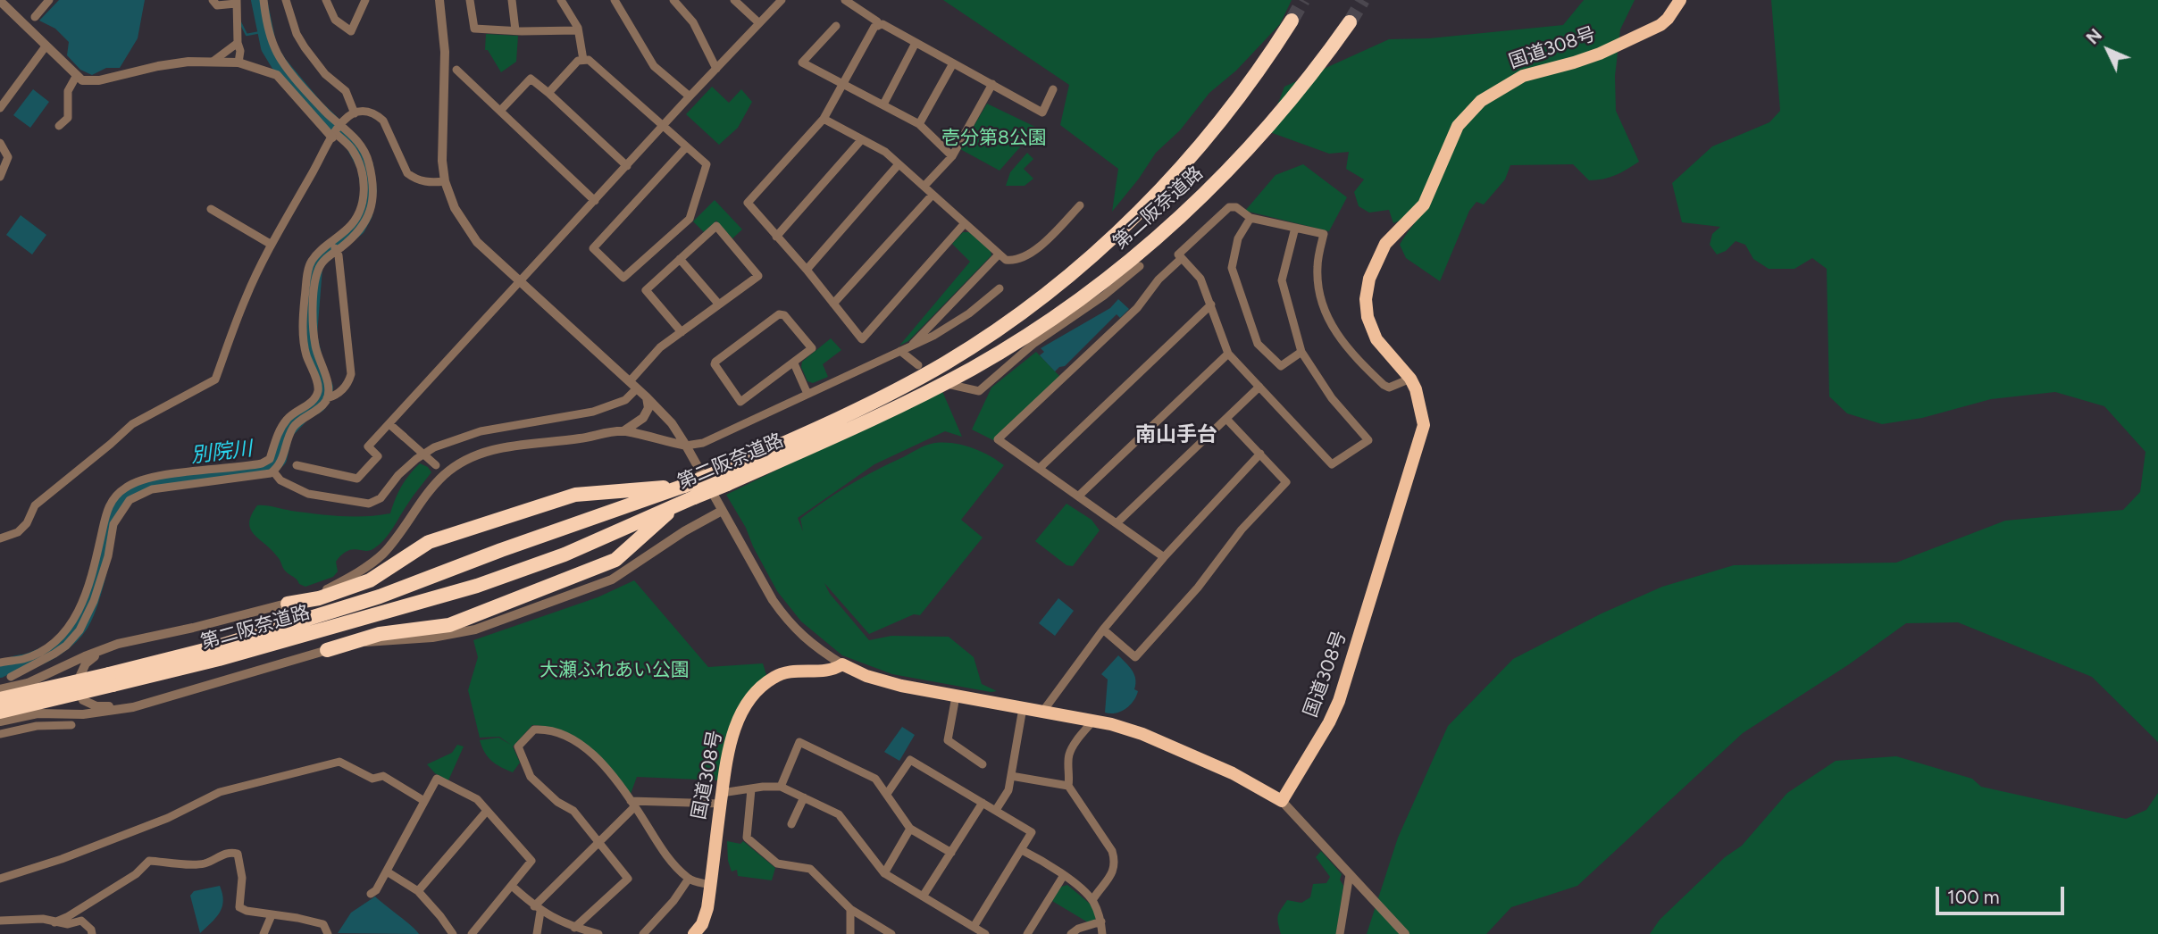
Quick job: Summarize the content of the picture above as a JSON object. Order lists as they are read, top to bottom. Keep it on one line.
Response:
{"streets":{"highway":["国道308号","第二阪奈道路"]},"districts":["南山手台"],"water":["別院川"],"parks":["壱分第8公園","大瀬ふれあい公園"],"scale_bar":"100 m","north":"top left"}
